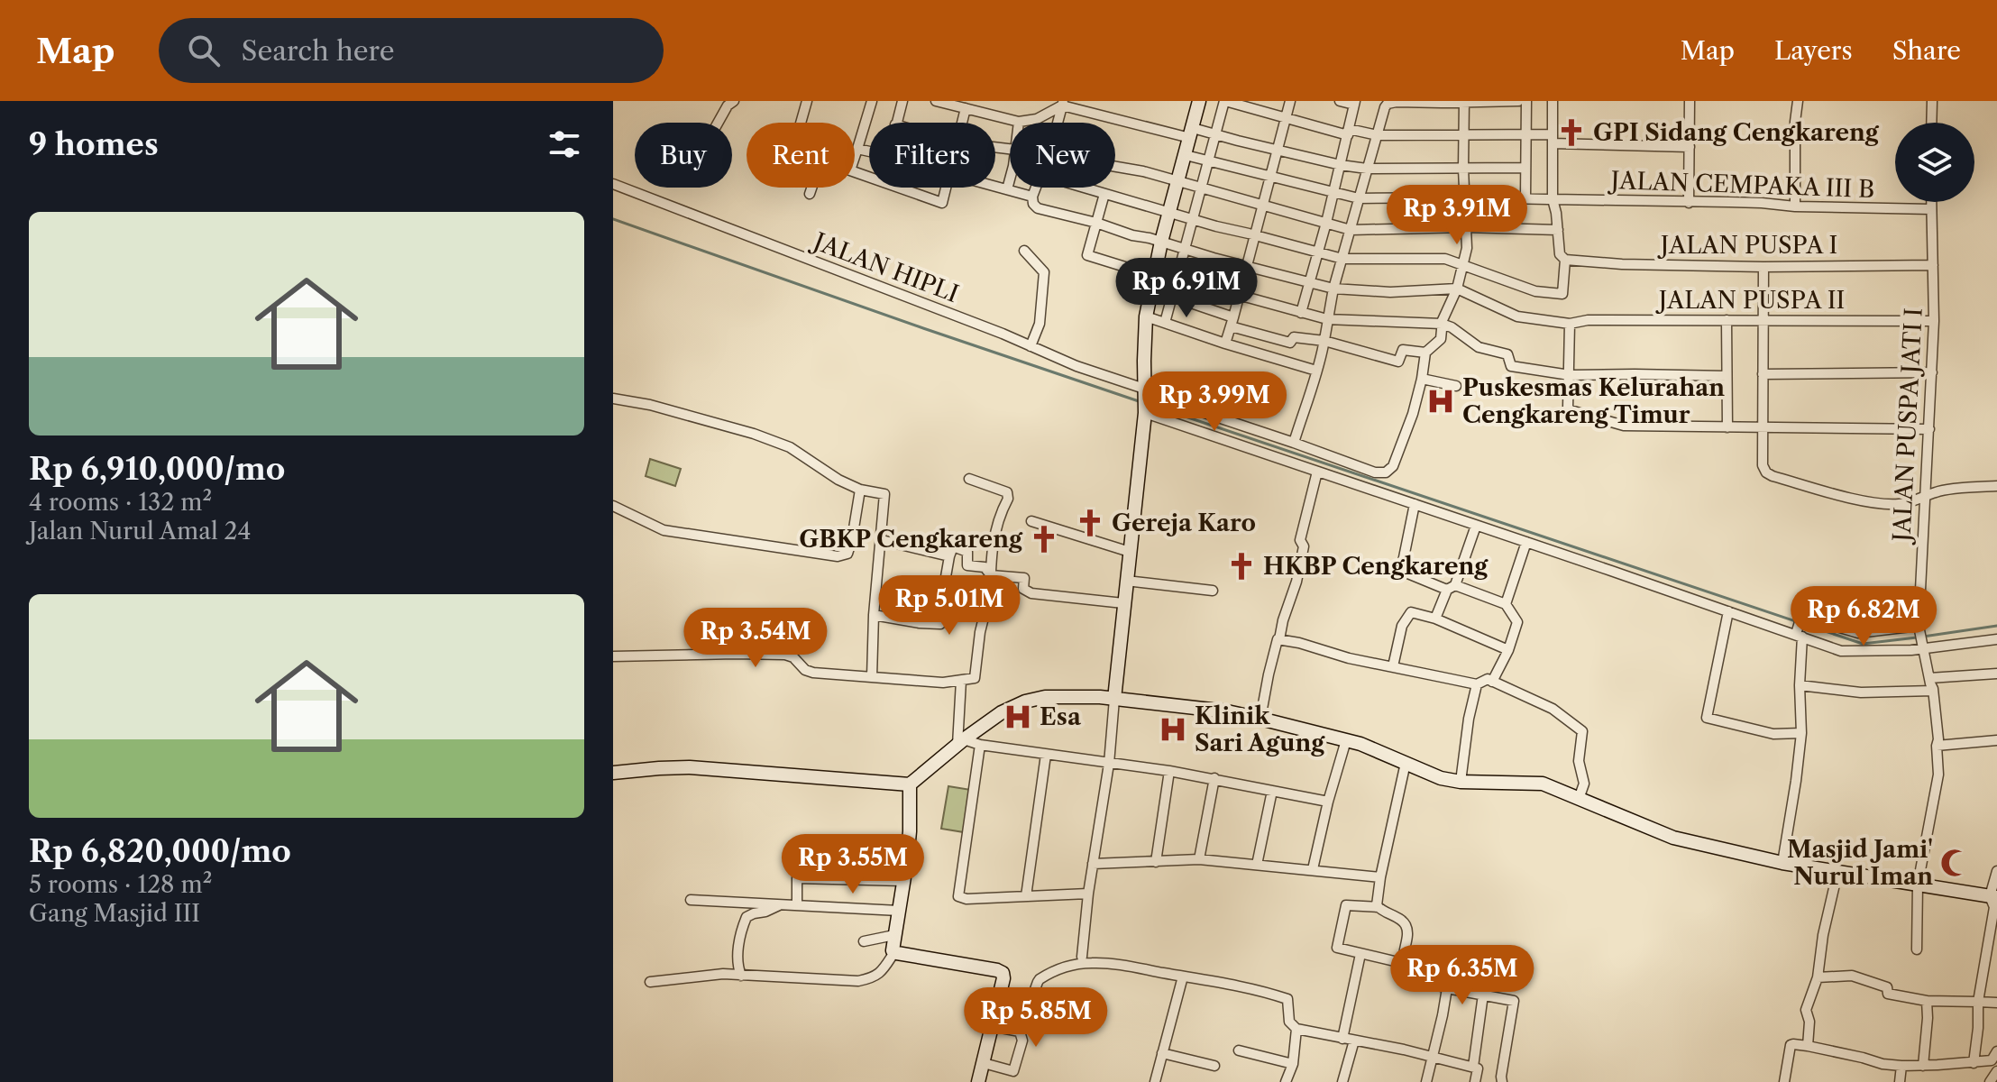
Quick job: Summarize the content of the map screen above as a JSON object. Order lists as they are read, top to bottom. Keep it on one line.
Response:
{"streets":{"street":["JALAN CEMPAKA III B","JALAN PUSPA I","JALAN HIPLI","JALAN PUSPA II","JALAN PUSPA JATI I"]},"crossings":[["JALAN CEMPAKA III B","JALAN PUSPA JATI I"],["JALAN PUSPA I","JALAN PUSPA JATI I"],["JALAN PUSPA II","JALAN PUSPA JATI I"]],"places":{"church":["GPI Sidang Cengkareng","Gereja Karo","GBKP Cengkareng","HKBP Cengkareng"],"hospital":["Puskesmas Kelurahan Cengkareng Timur","Esa","Klinik Sari Agung"],"mosque":["Masjid Jami' Nurul Iman"]},"page":{"header":"Map","search":"Search here","nav":["Map","Layers","Share"],"heading":"9 homes","chip":["Buy","Rent","Filters","New"],"price":["Rp 3.91M","Rp 6.91M","Rp 3.99M","Rp 5.01M","Rp 6.82M","Rp 3.54M","Rp 3.55M","Rp 6.35M","Rp 5.85M"],"list":[{"name":"Rp 6,910,000/mo","note":"4 rooms · 132 m² · Jalan Nurul Amal 24"},{"name":"Rp 6,820,000/mo","note":"5 rooms · 128 m² · Gang Masjid III"}]}}
